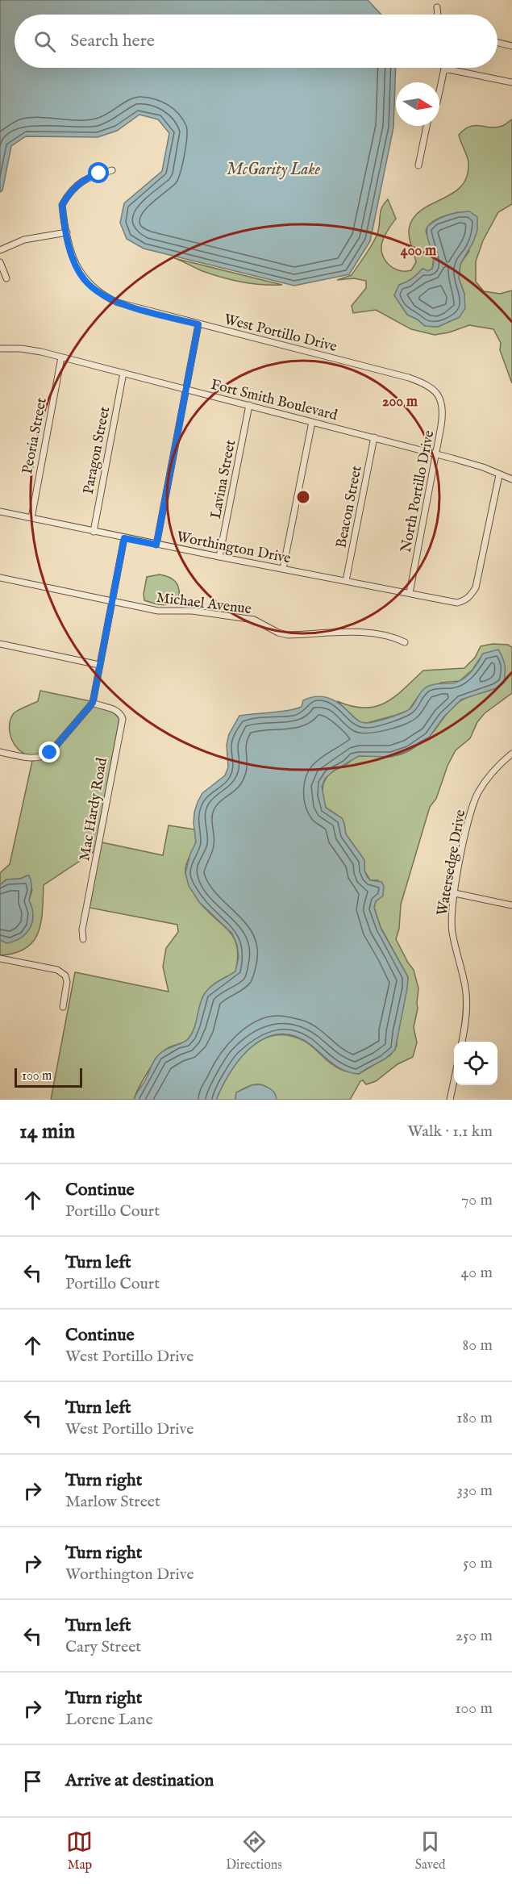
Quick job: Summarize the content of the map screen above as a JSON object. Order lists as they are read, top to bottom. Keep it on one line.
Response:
{"streets":{"street":["West Portillo Drive","Fort Smith Boulevard","Peoria Street","Paragon Street","Lavina Street","North Portillo Drive","Beacon Street","Worthington Drive","Michael Avenue","Mac Hardy Road","Watersedge Drive"]},"crossings":[["West Portillo Drive","North Portillo Drive"],["Fort Smith Boulevard","Peoria Street"],["Fort Smith Boulevard","Paragon Street"],["Fort Smith Boulevard","Lavina Street"],["Fort Smith Boulevard","North Portillo Drive"],["Fort Smith Boulevard","Beacon Street"],["Fort Smith Boulevard","Worthington Drive"],["Peoria Street","Worthington Drive"],["Paragon Street","Worthington Drive"],["Lavina Street","Worthington Drive"],["North Portillo Drive","Worthington Drive"],["Beacon Street","Worthington Drive"]],"water":["McGarity Lake"],"scale_bar":"100 m","north":"right","page":{"search":"Search here","scale":"100 m","heading":["14 min","Walk · 1.1 km"],"list":[["Continue","Portillo Court","70 m"],["Turn left","Portillo Court","40 m"],["Continue","West Portillo Drive","80 m"],["Turn left","West Portillo Drive","180 m"],["Turn right","Marlow Street","330 m"],["Turn right","Worthington Drive","50 m"],["Turn left","Cary Street","250 m"],["Turn right","Lorene Lane","100 m"],"Arrive at destination"],"nav":["Map","Directions","Saved"]},"rings":["400 m","200 m"]}
